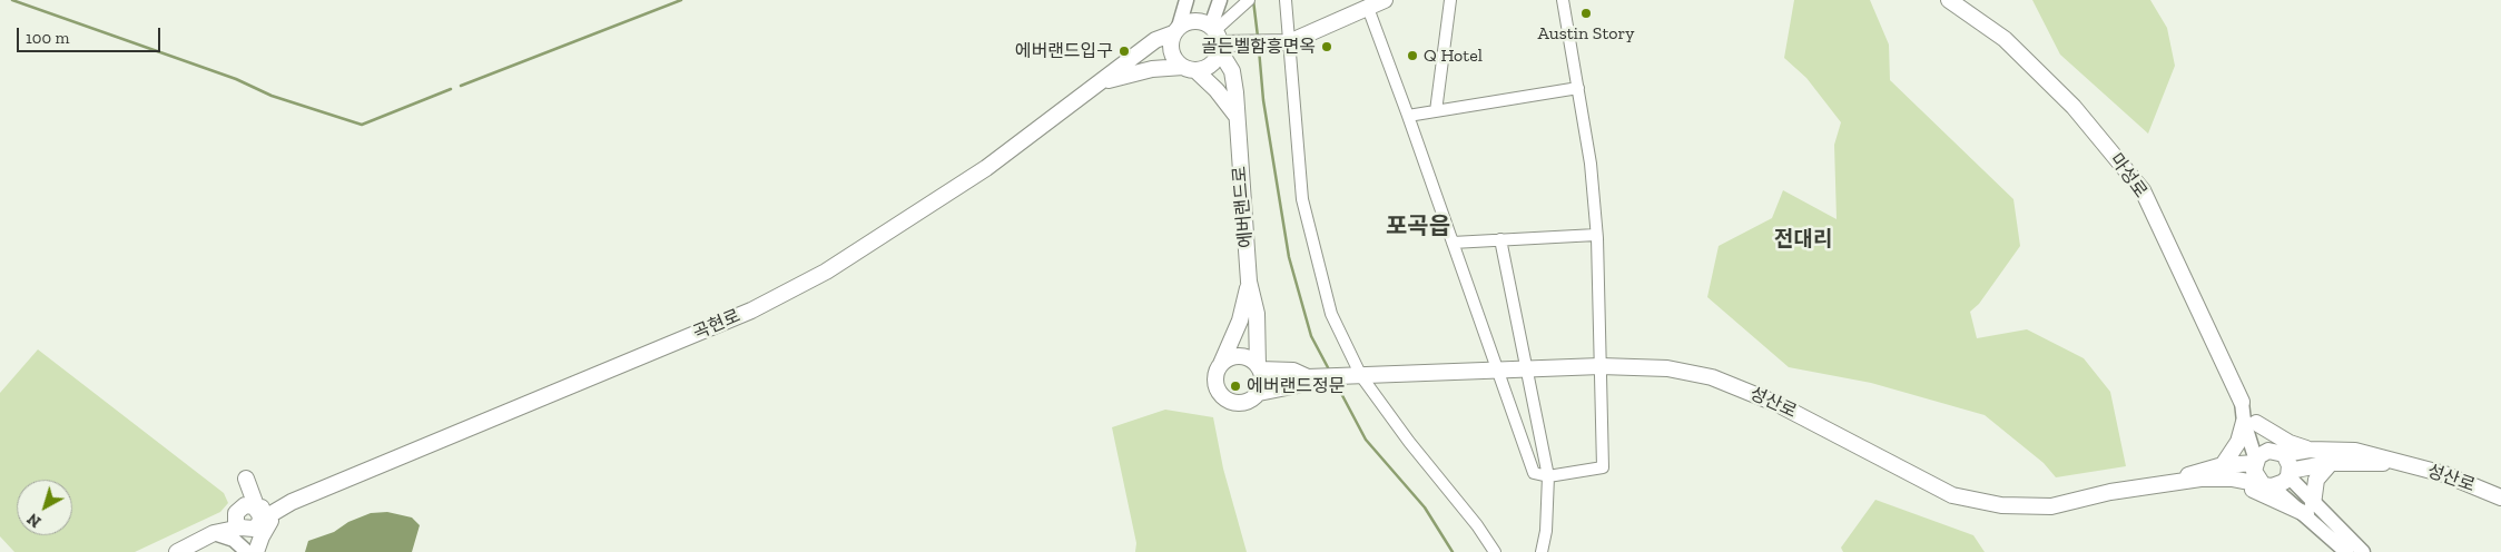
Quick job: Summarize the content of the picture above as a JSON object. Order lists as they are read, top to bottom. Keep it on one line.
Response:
{"streets":{"main road":["마성로","에버랜드로","곡현로","성산로"]},"crossings":[["에버랜드로","곡현로"]],"districts":["포곡읍","전대리"],"places":["Austin Story","골든벨함흥면옥","에버랜드입구","Q Hotel","에버랜드정문"],"scale_bar":"100 m","north":"bottom left"}
